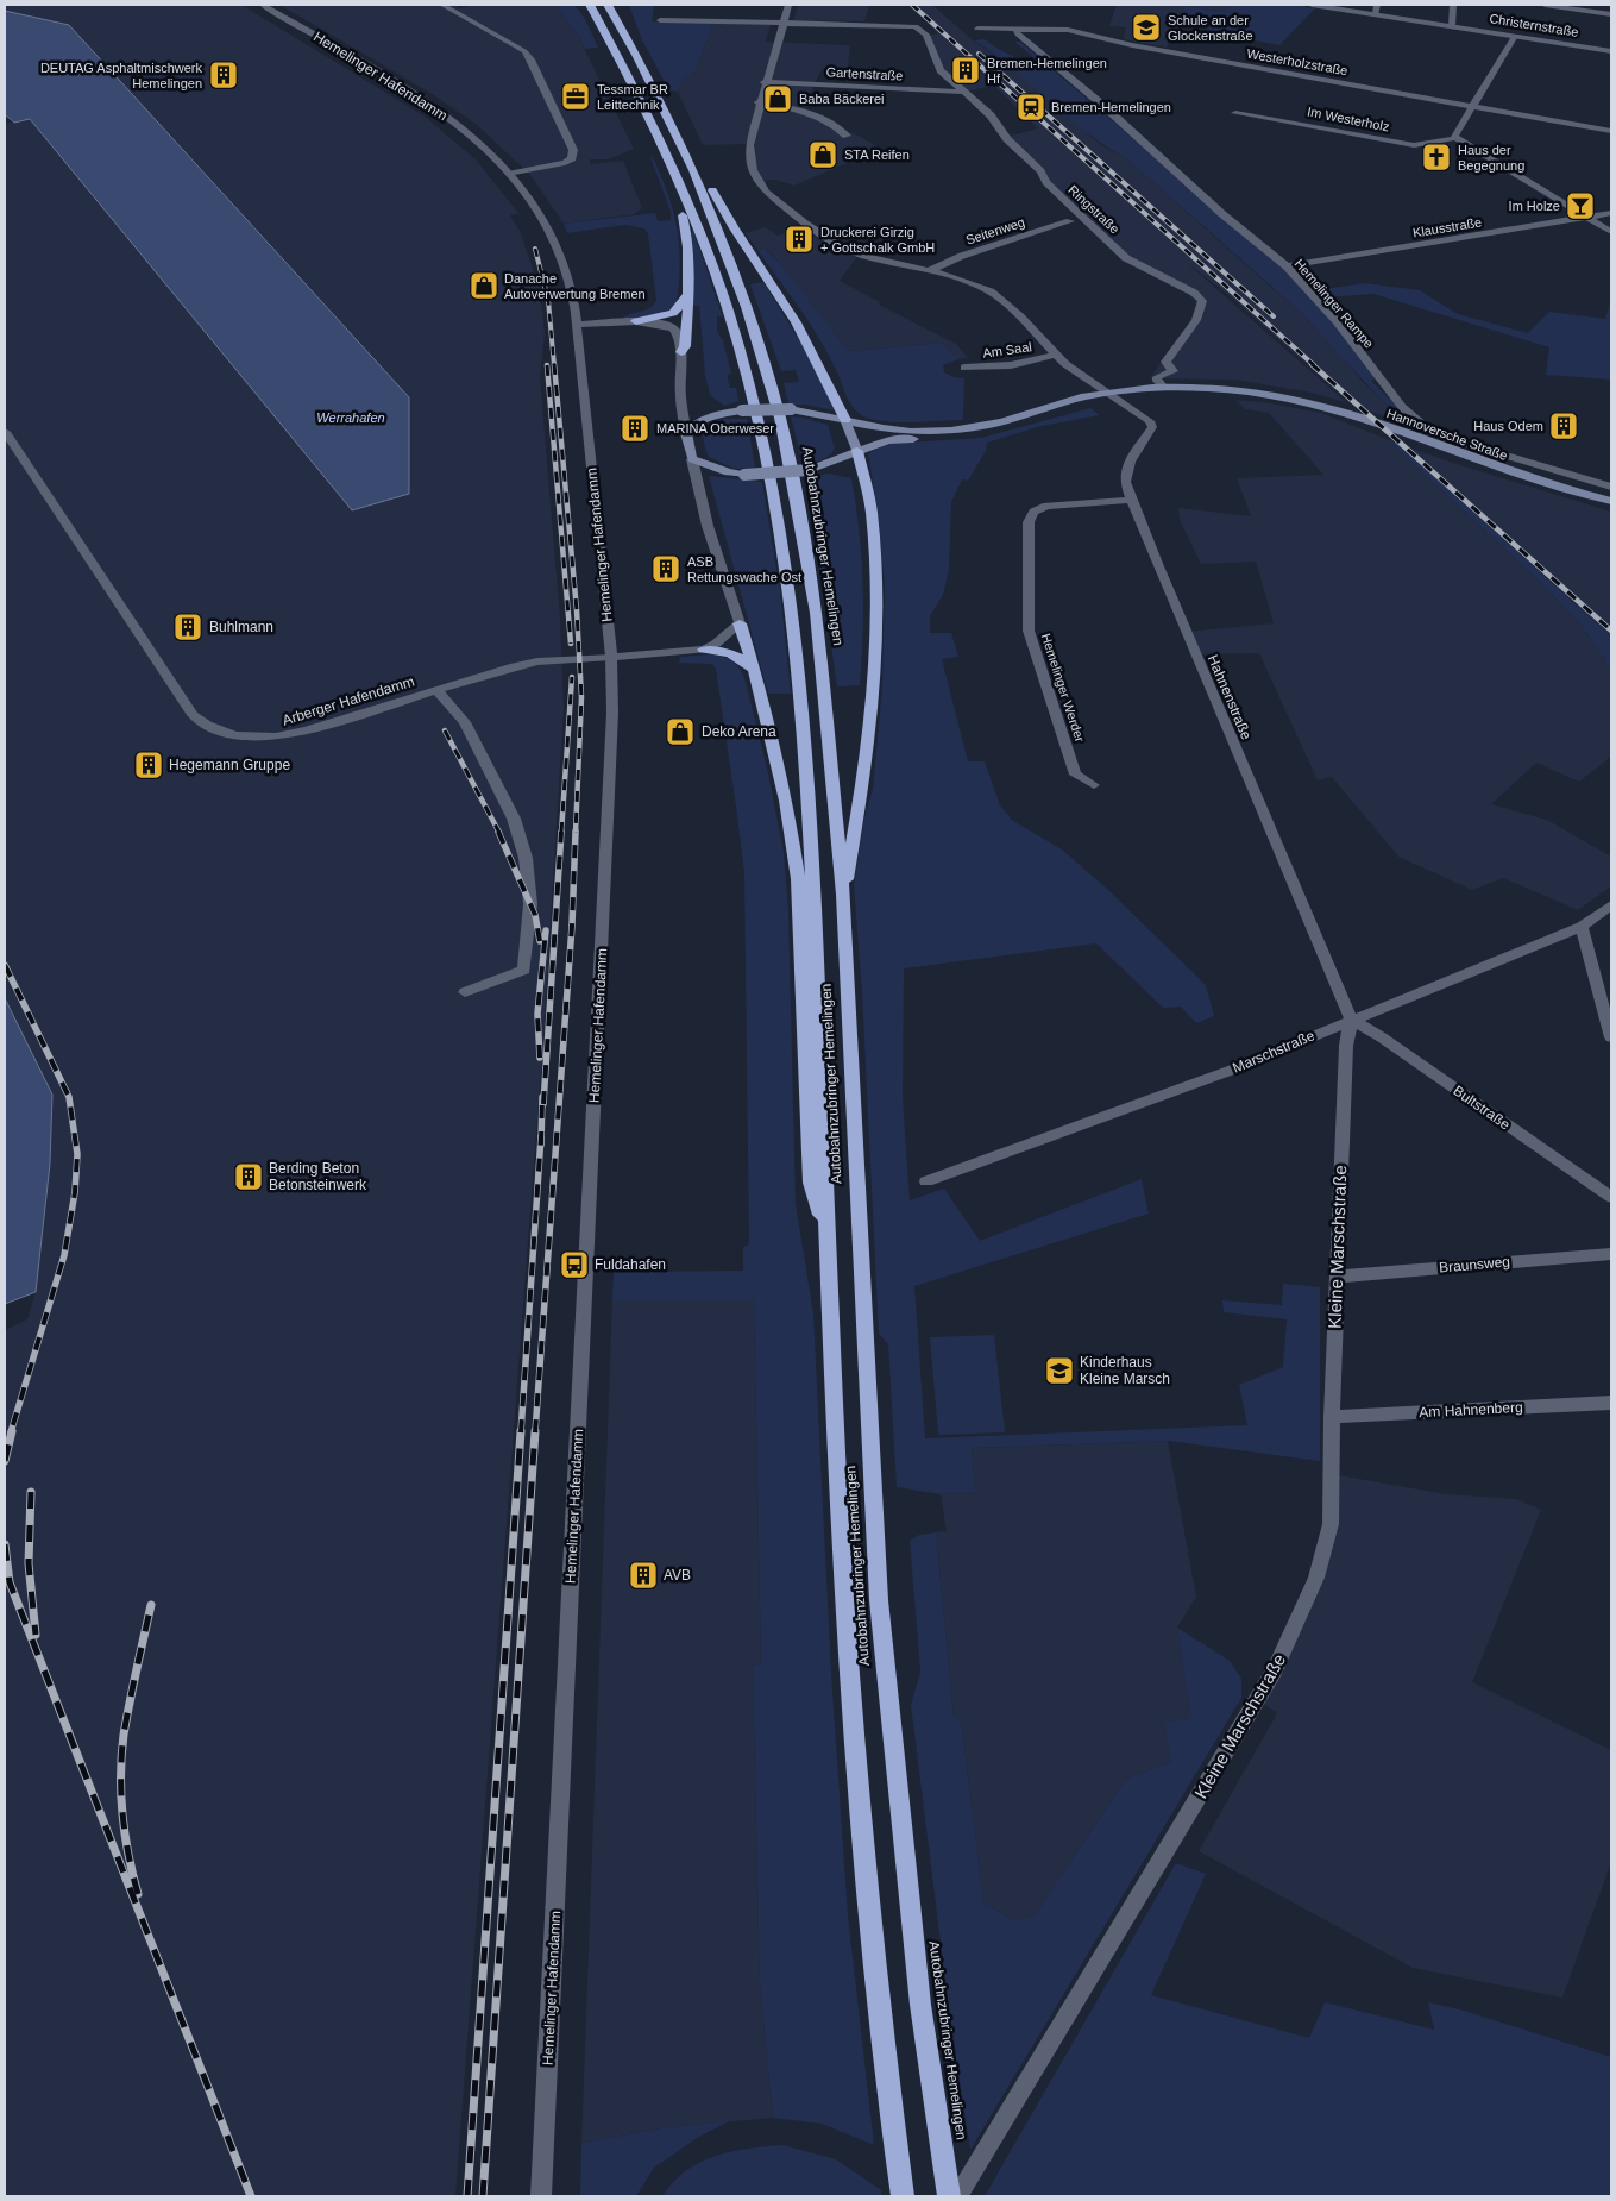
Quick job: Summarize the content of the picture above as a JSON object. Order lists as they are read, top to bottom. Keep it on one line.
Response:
{"streets":{"highway":["Autobahnzubringer Hemelingen"],"main road":["Hannoversche Straße"],"street":["Christernstraße","Westerholzstraße","Gartenstraße","Hemelinger Hafendamm","Im Westerholz","Ringstraße","Klausstraße","Seitenweg","Hemelinger Rampe","Am Saal","Hemelinger Werder","Hahnenstraße","Arberger Hafendamm","Marschstraße","Bultstraße","Kleine Marschstraße","Braunsweg","Am Hahnenberg"]},"crossings":[["Westerholzstraße","Hemelinger Rampe"],["Gartenstraße","Ringstraße"],["Hemelinger Hafendamm","Arberger Hafendamm"],["Ringstraße","Hannoversche Straße"],["Klausstraße","Hemelinger Rampe"],["Hannoversche Straße","Hahnenstraße"],["Hemelinger Werder","Hahnenstraße"],["Hahnenstraße","Marschstraße"],["Hahnenstraße","Bultstraße"],["Hahnenstraße","Kleine Marschstraße"],["Marschstraße","Bultstraße"],["Marschstraße","Kleine Marschstraße"],["Bultstraße","Kleine Marschstraße"],["Kleine Marschstraße","Braunsweg"],["Kleine Marschstraße","Am Hahnenberg"]],"water":["Werrahafen"],"places":{"school or university":["Schule an der Glockenstraße","Kinderhaus Kleine Marsch"],"building":["Bremen-Hemelingen Hf","DEUTAG Asphaltmischwerk Hemelingen","Druckerei Girzig + Gottschalk GmbH","Haus Odem","MARINA Oberweser","ASB Rettungswache Ost","Buhlmann","Hegemann Gruppe","Berding Beton Betonsteinwerk","AVB"],"office":["Tessmar BR Leittechnik"],"shop":["Baba Bäckerei","STA Reifen","Danache Autoverwertung Bremen","Deko Arena"],"station":["Bremen-Hemelingen"],"church":["Haus der Begegnung"],"bar":["Im Holze"],"bus stop":["Fuldahafen"]}}
